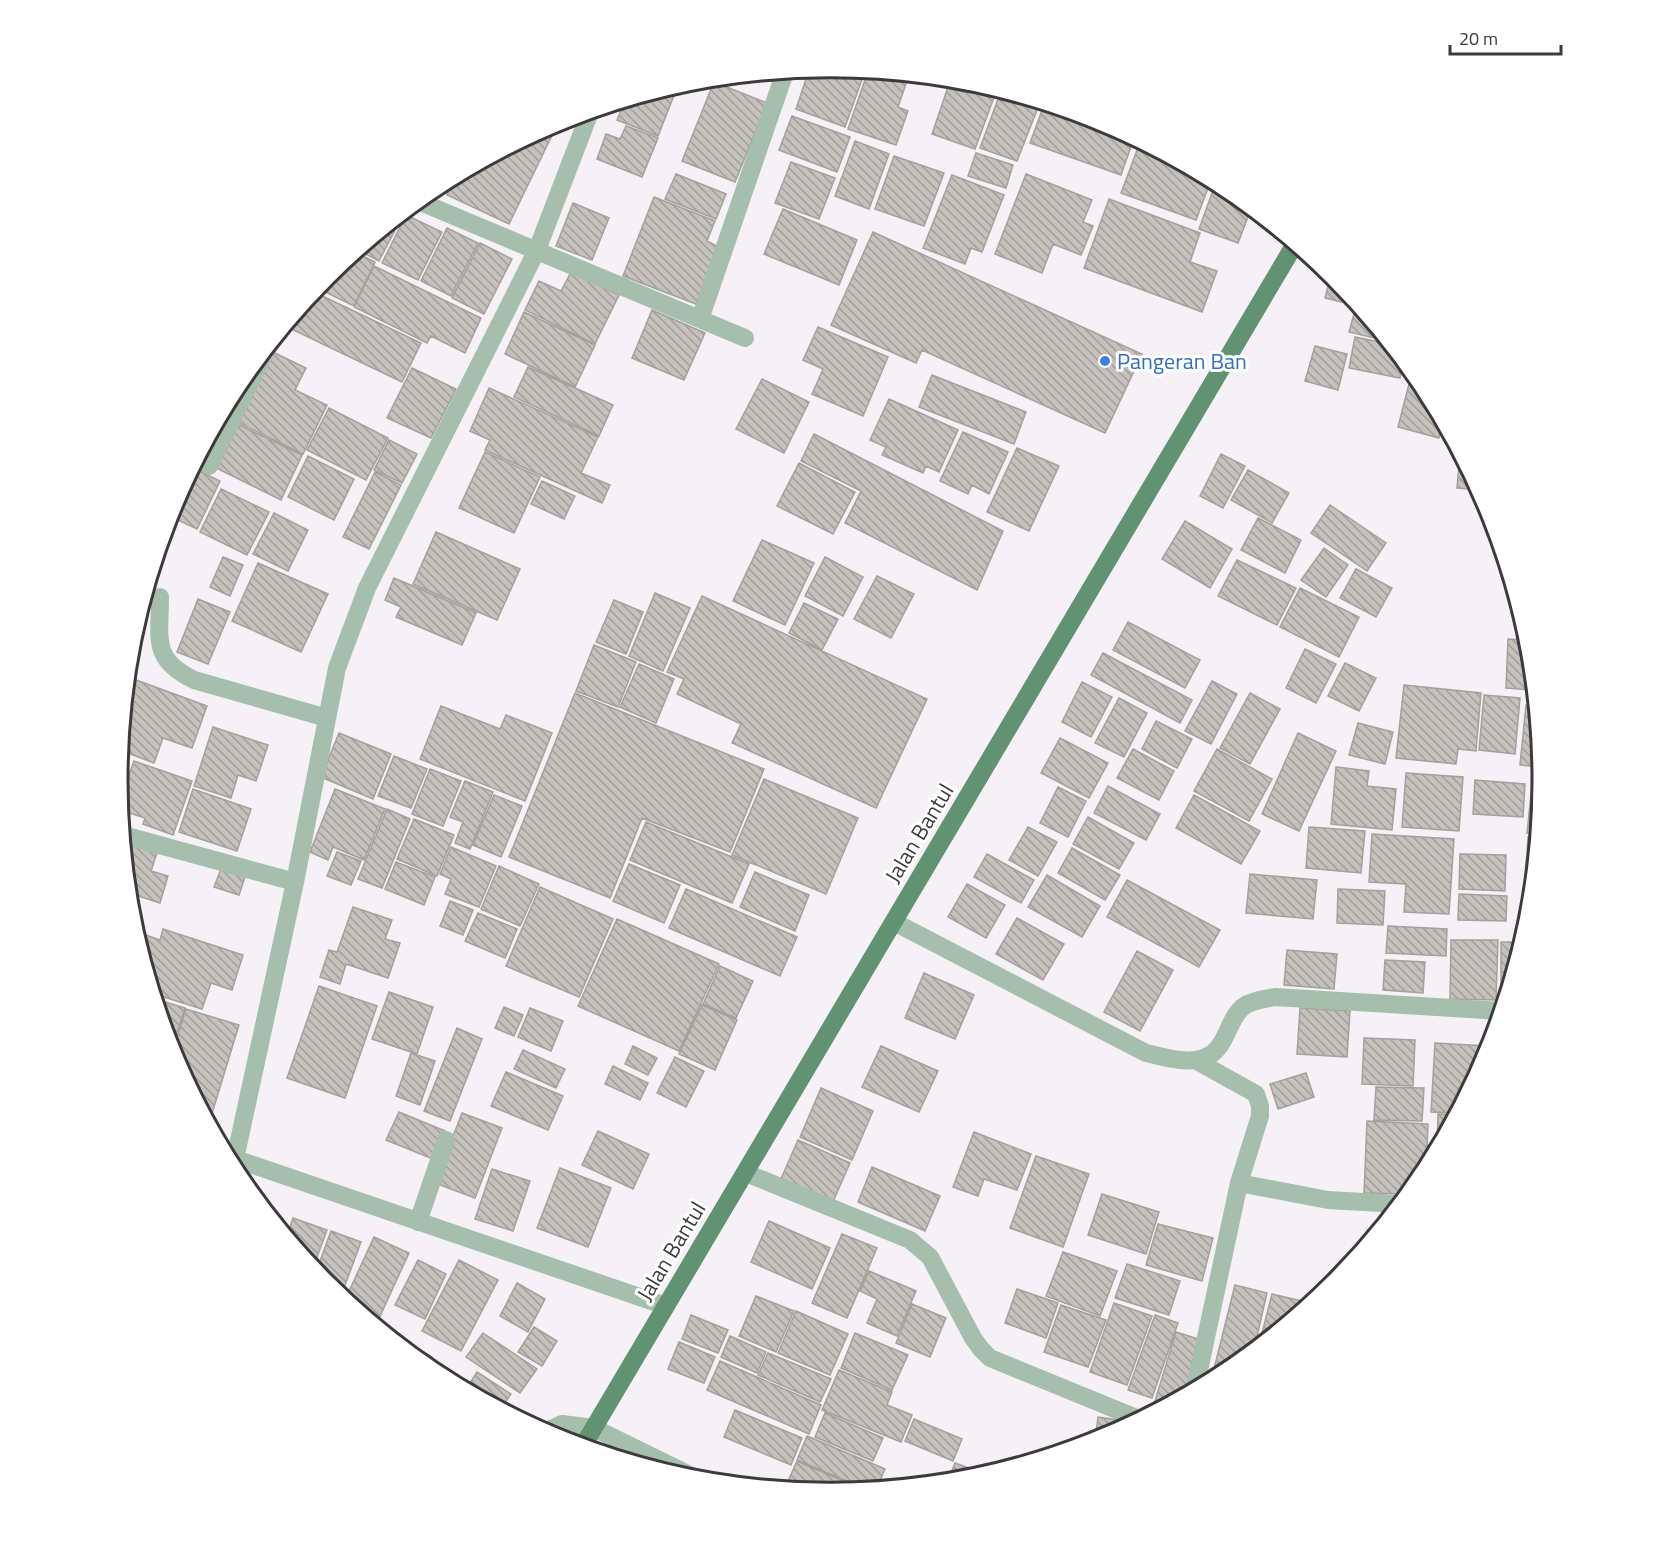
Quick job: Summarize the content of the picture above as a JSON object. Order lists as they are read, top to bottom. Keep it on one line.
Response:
{"streets":{"main road":["Jalan Bantul"]},"places":["Pangeran Ban"],"scale_bar":"20 m"}
